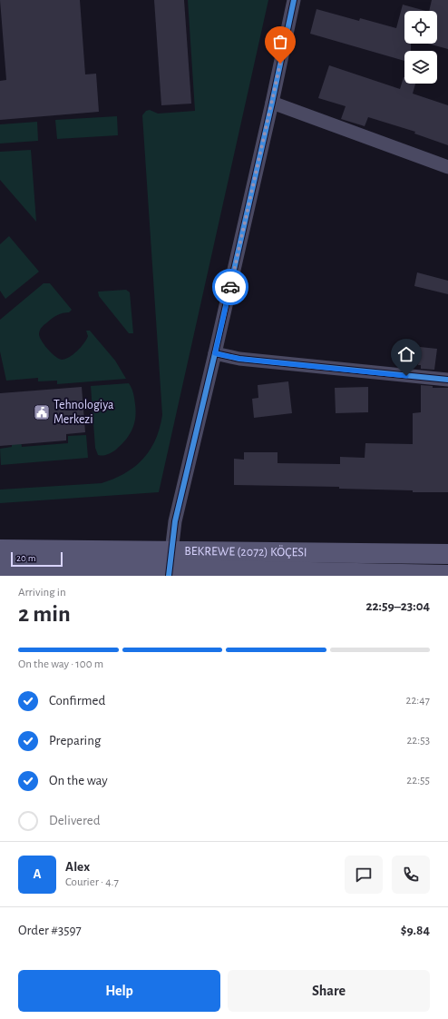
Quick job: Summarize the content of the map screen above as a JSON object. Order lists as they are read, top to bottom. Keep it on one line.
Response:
{"streets":{"main road":["BEKREWE (2072) KÖÇESI"]},"places":{"public building":["Tehnologiya Merkezi"]},"scale_bar":"20 m","page":{"scale":"20 m","heading":["2 min","Arriving in","22:59–23:04"],"panel":["Alex","Courier · 4.7","Order #3597","$9.84"],"bar":"On the way · 100 m","list":[["Confirmed","22:47"],["Preparing","22:53"],["On the way","22:55"],"Delivered"],"round":"A","buttons":["Help","Share"]}}
